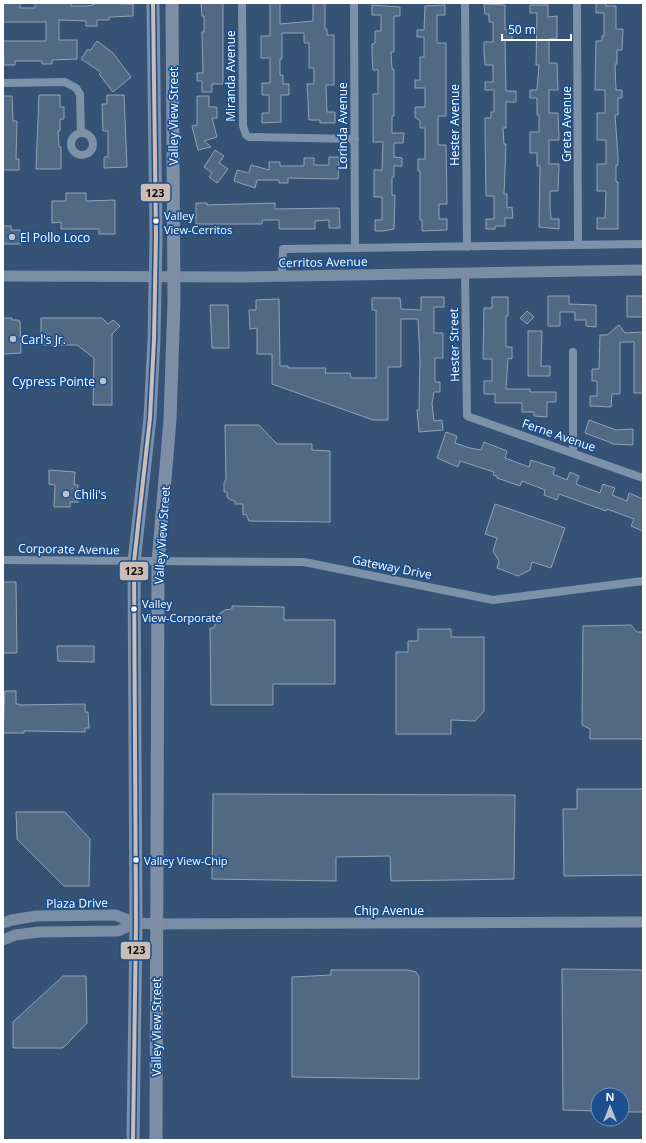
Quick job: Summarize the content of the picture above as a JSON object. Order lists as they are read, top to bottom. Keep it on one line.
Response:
{"streets":{"main road":["Valley View Street"],"street":["Miranda Avenue","Greta Avenue","Hester Avenue","Lorinda Avenue","Cerritos Avenue","Hester Street","Ferne Avenue","Corporate Avenue","Gateway Drive","Plaza Drive","Chip Avenue"]},"crossings":[["Miranda Avenue","Lorinda Avenue"],["Valley View Street","Cerritos Avenue"],["Valley View Street","Corporate Avenue"],["Valley View Street","Gateway Drive"],["Valley View Street","Plaza Drive"],["Valley View Street","Chip Avenue"],["Cerritos Avenue","Hester Street"],["Hester Street","Ferne Avenue"],["Corporate Avenue","Gateway Drive"],["Plaza Drive","Chip Avenue"]],"places":["Valley View-Cerritos","El Pollo Loco","Carl's Jr.","Cypress Pointe","Chili's","Valley View-Corporate","Valley View-Chip"],"lines":["transit line 123"],"scale_bar":"50 m","north":"top"}
